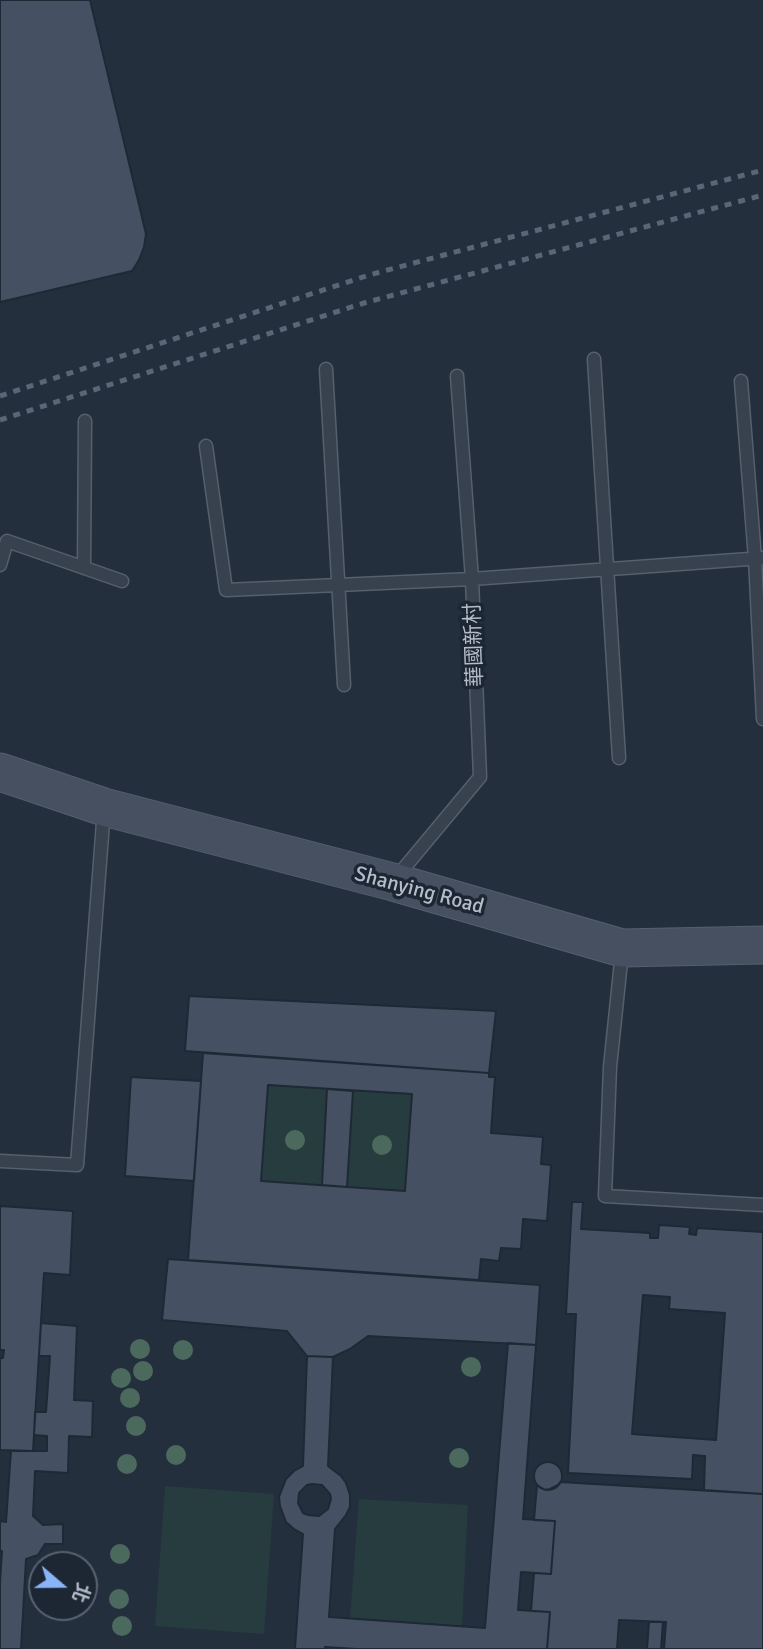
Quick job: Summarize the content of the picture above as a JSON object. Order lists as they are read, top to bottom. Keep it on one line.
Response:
{"streets":{"street":["Shanying Road"],"lane":["華國新村"]},"crossings":[["華國新村","Shanying Road"]],"north":"right"}
